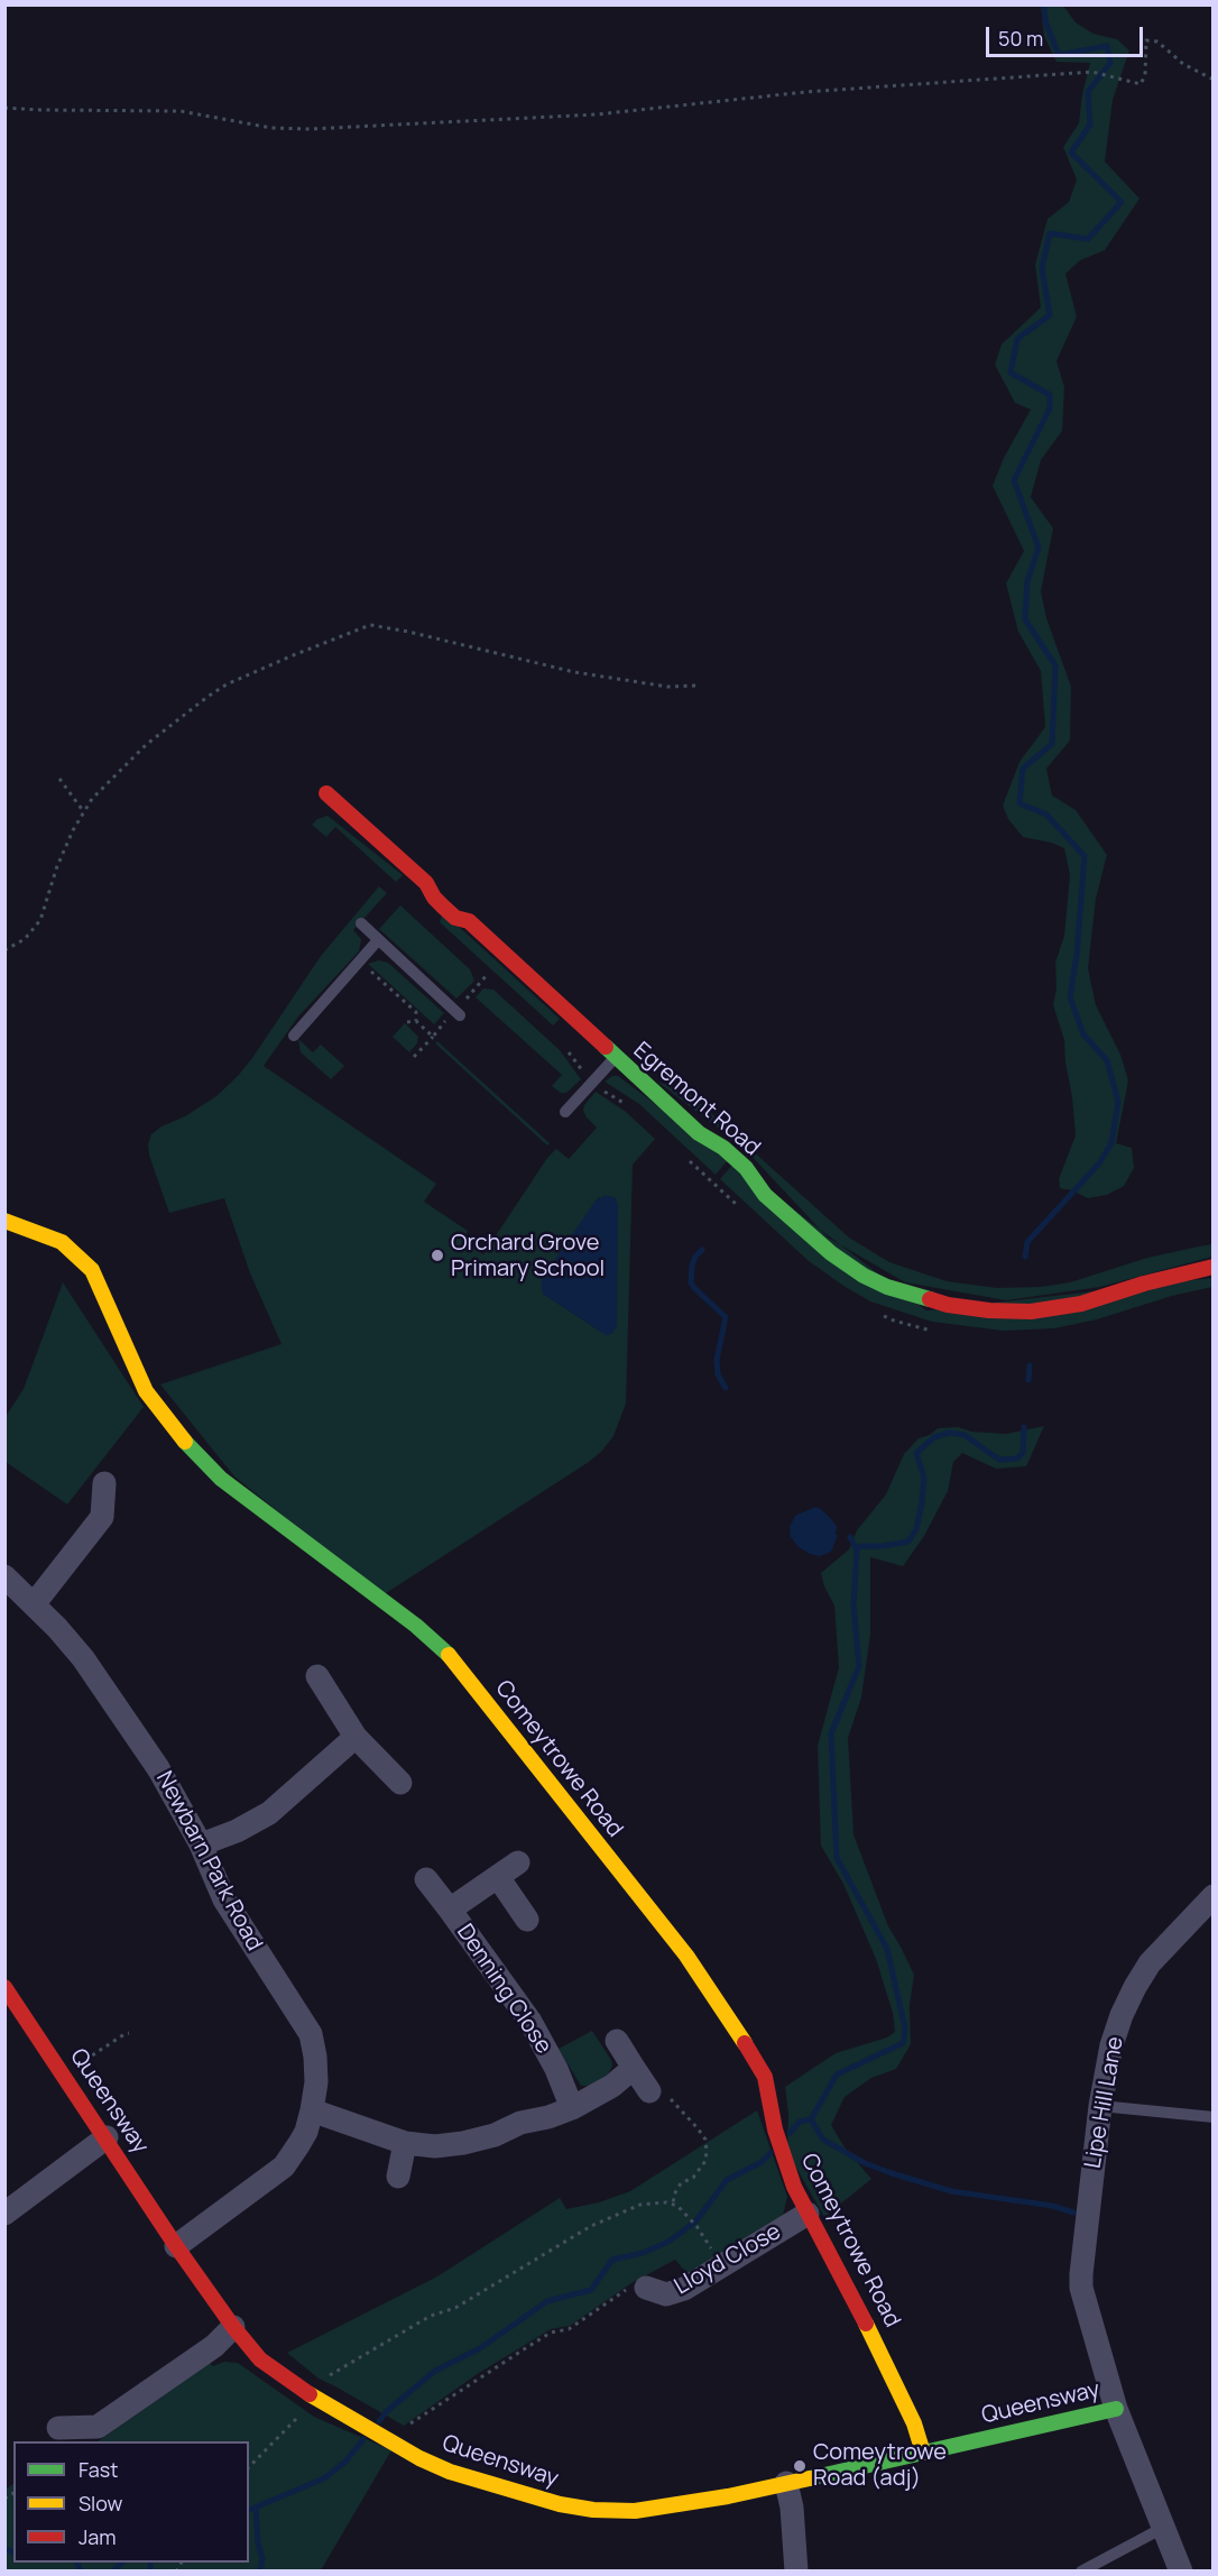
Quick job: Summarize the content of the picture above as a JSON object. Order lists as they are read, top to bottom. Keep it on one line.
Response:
{"streets":{"street":["Egremont Road","Comeytrowe Road","Newbarn Park Road","Denning Close","Queensway","Lipe Hill Lane","Lloyd Close"]},"crossings":[["Comeytrowe Road","Queensway"],["Comeytrowe Road","Lloyd Close"],["Newbarn Park Road","Queensway"],["Queensway","Lipe Hill Lane"]],"places":["Orchard Grove Primary School","Comeytrowe Road (adj)"],"legend":["Fast","Slow","Jam"],"scale_bar":"50 m"}
